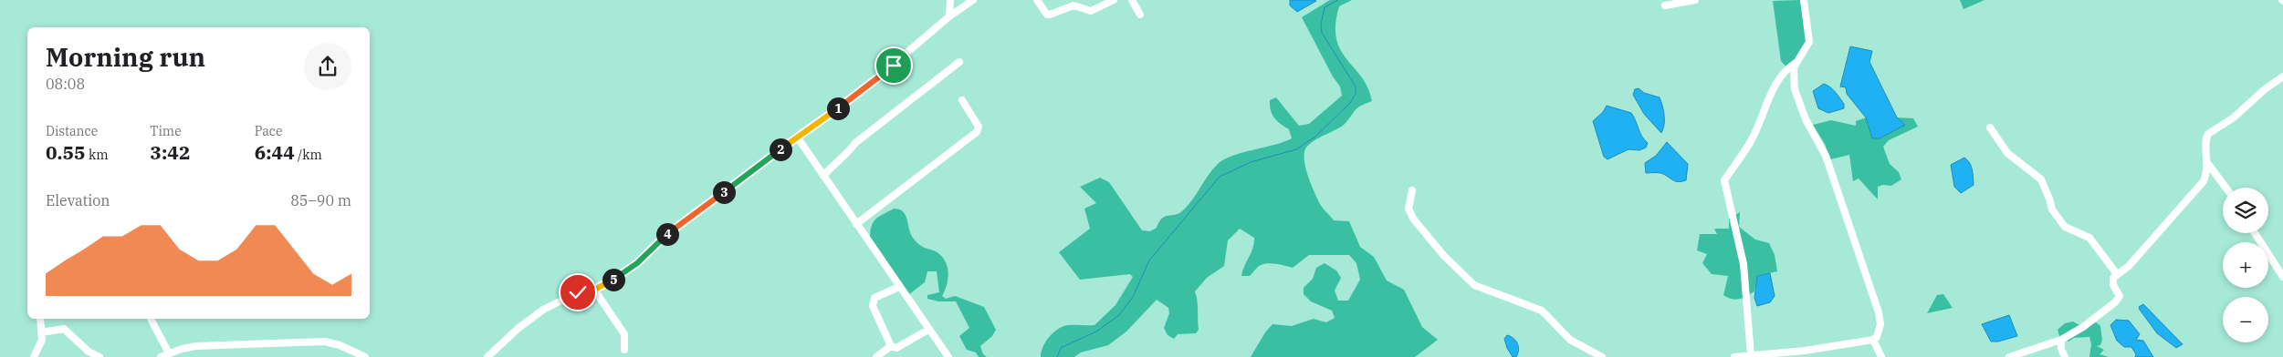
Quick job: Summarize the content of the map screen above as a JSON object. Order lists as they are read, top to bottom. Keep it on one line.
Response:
{"page":{"heading":["Morning run","08:08"],"pins":["1","2","3","4","5"],"stats":[["Distance","0.55 km"],["Time","3:42"],["Pace","6:44 /km"]],"chart":["Elevation","85–90 m"],"map_buttons":["+","−"]}}
